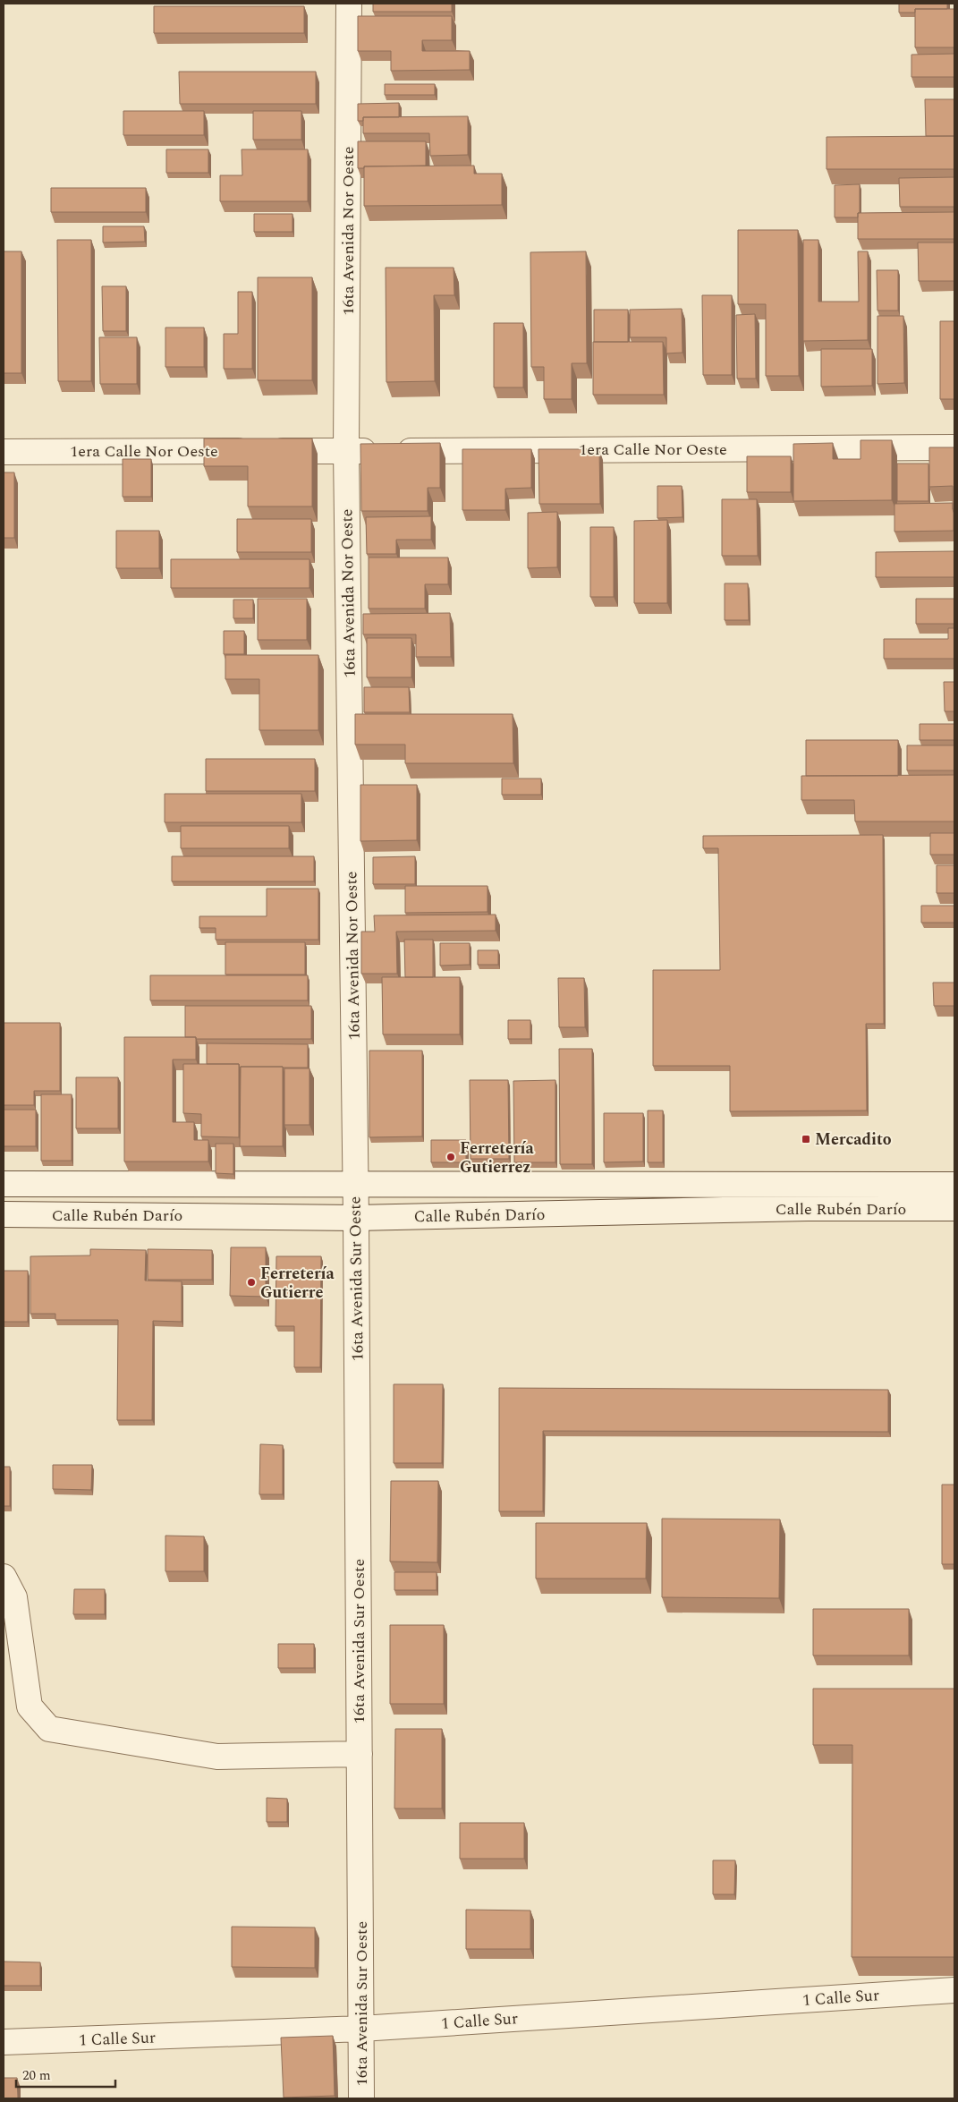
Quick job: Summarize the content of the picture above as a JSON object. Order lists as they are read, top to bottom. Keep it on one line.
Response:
{"streets":{"street":["16ta Avenida Nor Oeste","1era Calle Nor Oeste","Calle Rubén Darío","16ta Avenida Sur Oeste","1 Calle Sur"]},"crossings":[["16ta Avenida Nor Oeste","1era Calle Nor Oeste"],["16ta Avenida Nor Oeste","Calle Rubén Darío"],["16ta Avenida Nor Oeste","16ta Avenida Sur Oeste"],["Calle Rubén Darío","16ta Avenida Sur Oeste"],["16ta Avenida Sur Oeste","1 Calle Sur"]],"places":{"transit":["Mercadito"],"other":["Ferretería Gutierrez","Ferretería Gutierre"]},"scale_bar":"20 m"}
